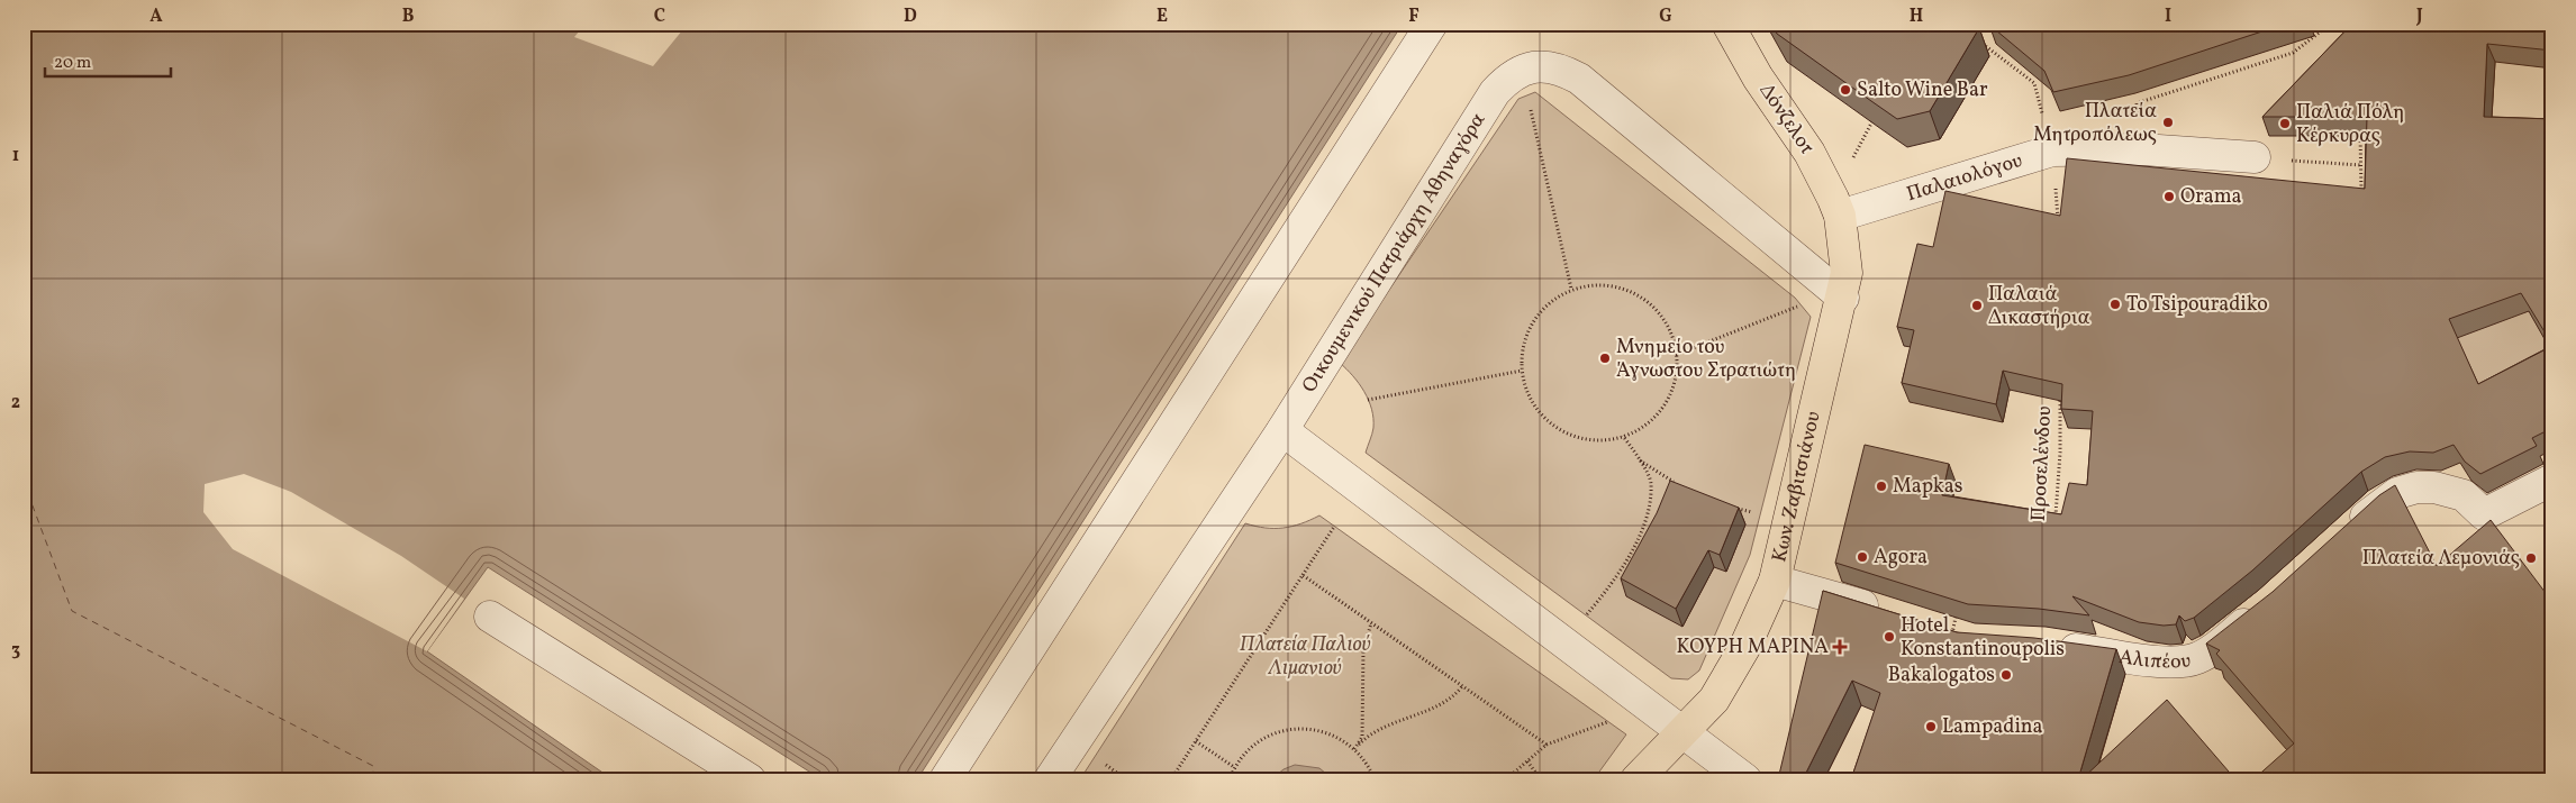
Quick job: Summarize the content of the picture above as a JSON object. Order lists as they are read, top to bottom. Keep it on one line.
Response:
{"streets":{"main road":["Δόνζελοτ","Κων. Ζαβιτσιάνου"],"street":["Παλαιολόγου","Οικουμενικού Πατριάρχη Αθηναγόρα","Αλιπέου"],"path":["Προσελένδου"]},"crossings":[["Δόνζελοτ","Παλαιολόγου"],["Δόνζελοτ","Κων. Ζαβιτσιάνου"],["Παλαιολόγου","Κων. Ζαβιτσιάνου"],["Οικουμενικού Πατριάρχη Αθηναγόρα","Κων. Ζαβιτσιάνου"]],"parks":["Πλατεία Παλιού Λιμανιού"],"places":{"other":["Salto Wine Bar","Πλατεία Μητροπόλεως","Παλιά Πόλη Κέρκυρας","Orama","To Tsipouradiko","Παλαιά Δικαστήρια","Μνημείο του Άγνωστου Στρατιώτη","Mapkas","Agora","Πλατεία Λεμονιάς","Hotel Konstantinoupolis","Bakalogatos","Lampadina"],"health":["ΚΟΥΡΗ ΜΑΡΙΝΑ"]},"scale_bar":"20 m","grid":{"columns":["A","B","C","D","E","F","G","H","I","J"],"rows":["1","2","3"]}}
